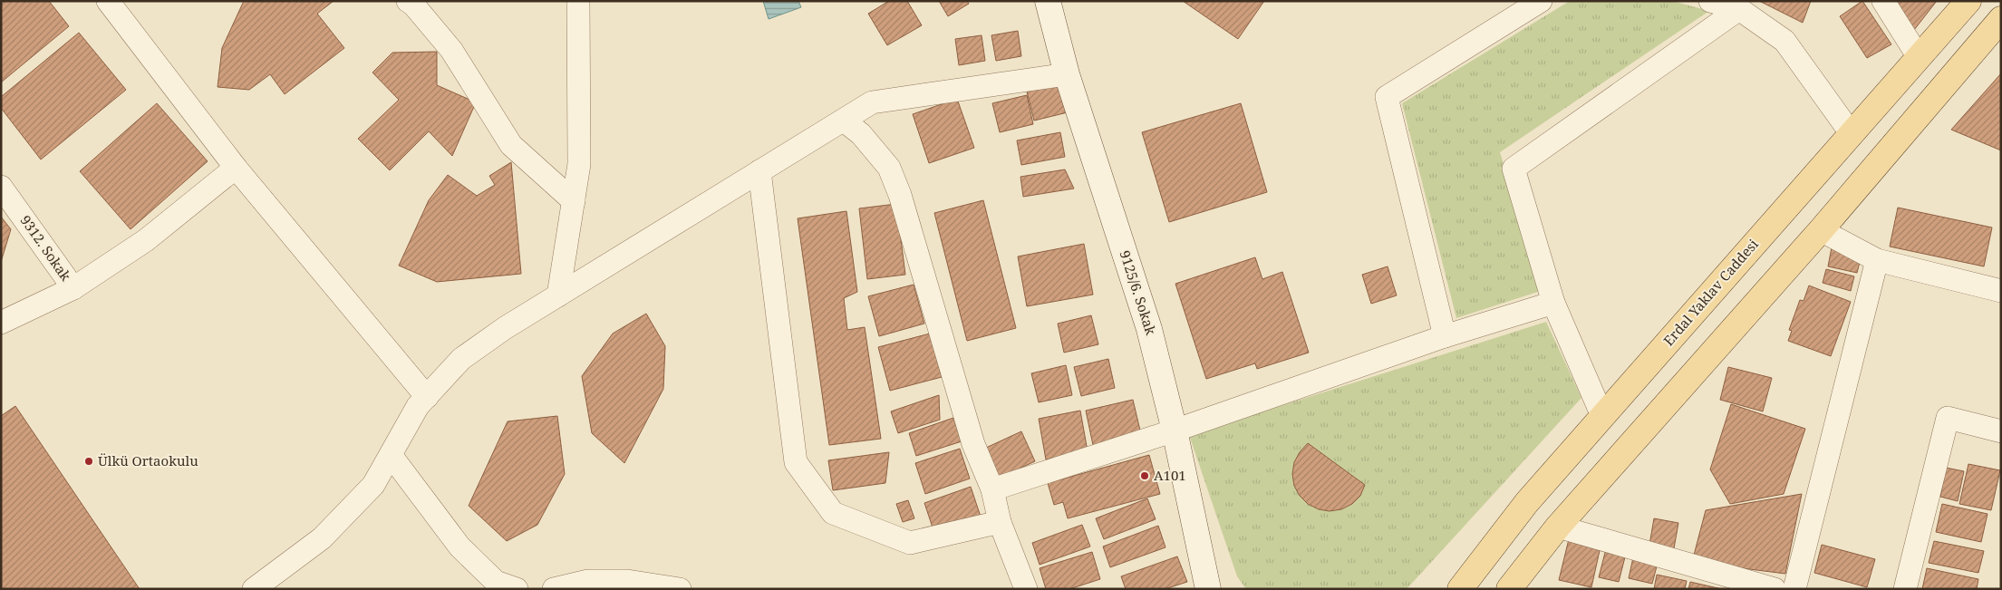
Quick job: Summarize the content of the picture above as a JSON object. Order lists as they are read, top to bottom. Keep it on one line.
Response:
{"streets":{"main road":["9125/6. Sokak","Erdal Yaklav Caddesi"],"street":["9312. Sokak"]},"places":["Ülkü Ortaokulu","A101"]}
